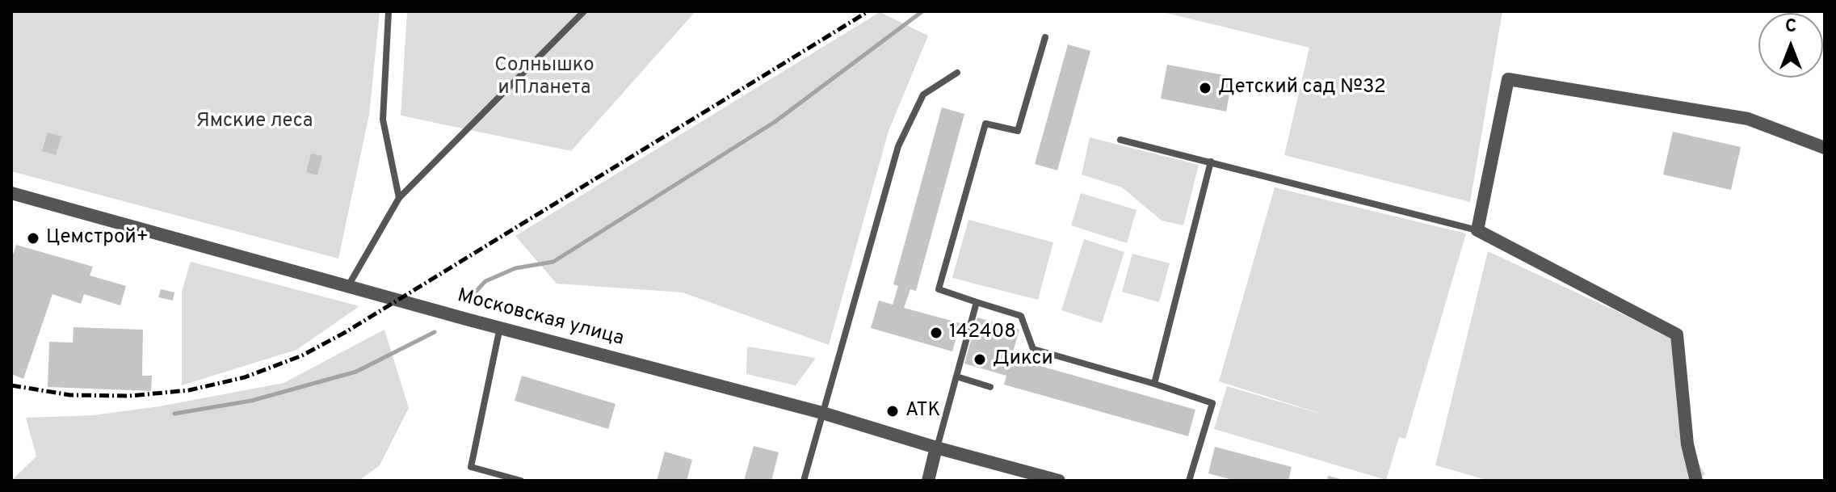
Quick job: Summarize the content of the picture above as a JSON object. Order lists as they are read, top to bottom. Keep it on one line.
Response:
{"streets":{"street":["Московская улица"]},"parks":["Солнышко и Планета","Ямские леса"],"places":["Детский сад №32","Цемстрой+","142408","Дикси","АТК"],"north":"top"}
